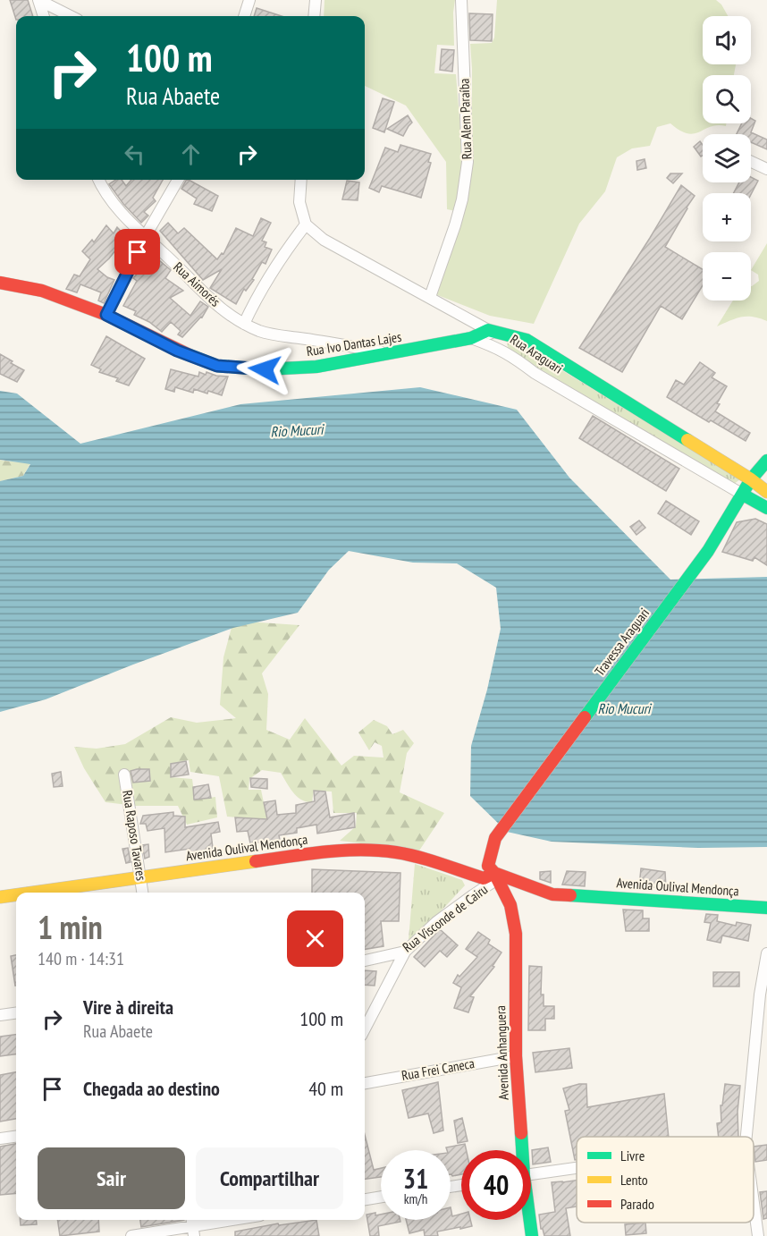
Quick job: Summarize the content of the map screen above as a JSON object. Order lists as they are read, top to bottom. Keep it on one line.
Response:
{"streets":{"street":["Rua Alem Paraíba","Rua Aimorés","Rua Ivo Dantas Lajes","Rua Araguari","Travessa Araguari","Rua Raposo Tavares","Avenida Oulival Mendonça","Rua Visconde de Cairu","Avenida Anhanguera","Rua Frei Caneca"]},"crossings":[["Rua Aimorés","Rua Ivo Dantas Lajes"],["Rua Ivo Dantas Lajes","Rua Araguari"],["Rua Araguari","Travessa Araguari"],["Travessa Araguari","Avenida Oulival Mendonça"],["Travessa Araguari","Rua Visconde de Cairu"],["Travessa Araguari","Avenida Anhanguera"],["Rua Raposo Tavares","Avenida Oulival Mendonça"],["Avenida Oulival Mendonça","Rua Visconde de Cairu"],["Avenida Oulival Mendonça","Avenida Anhanguera"],["Rua Visconde de Cairu","Avenida Anhanguera"],["Avenida Anhanguera","Rua Frei Caneca"]],"water":["Rio Mucuri"],"legend":["Livre","Lento","Parado"],"page":{"map_buttons":["+","−"],"turn":["100 m","Rua Abaete"],"heading":["1 min","140 m · 14:31"],"list":[{"name":"Vire à direita","note":"Rua Abaete","value":"100 m"},{"name":"Chegada ao destino","value":"40 m"}],"buttons":["Sair","Compartilhar"],"speed":"31 km/h","limit":"40"}}
